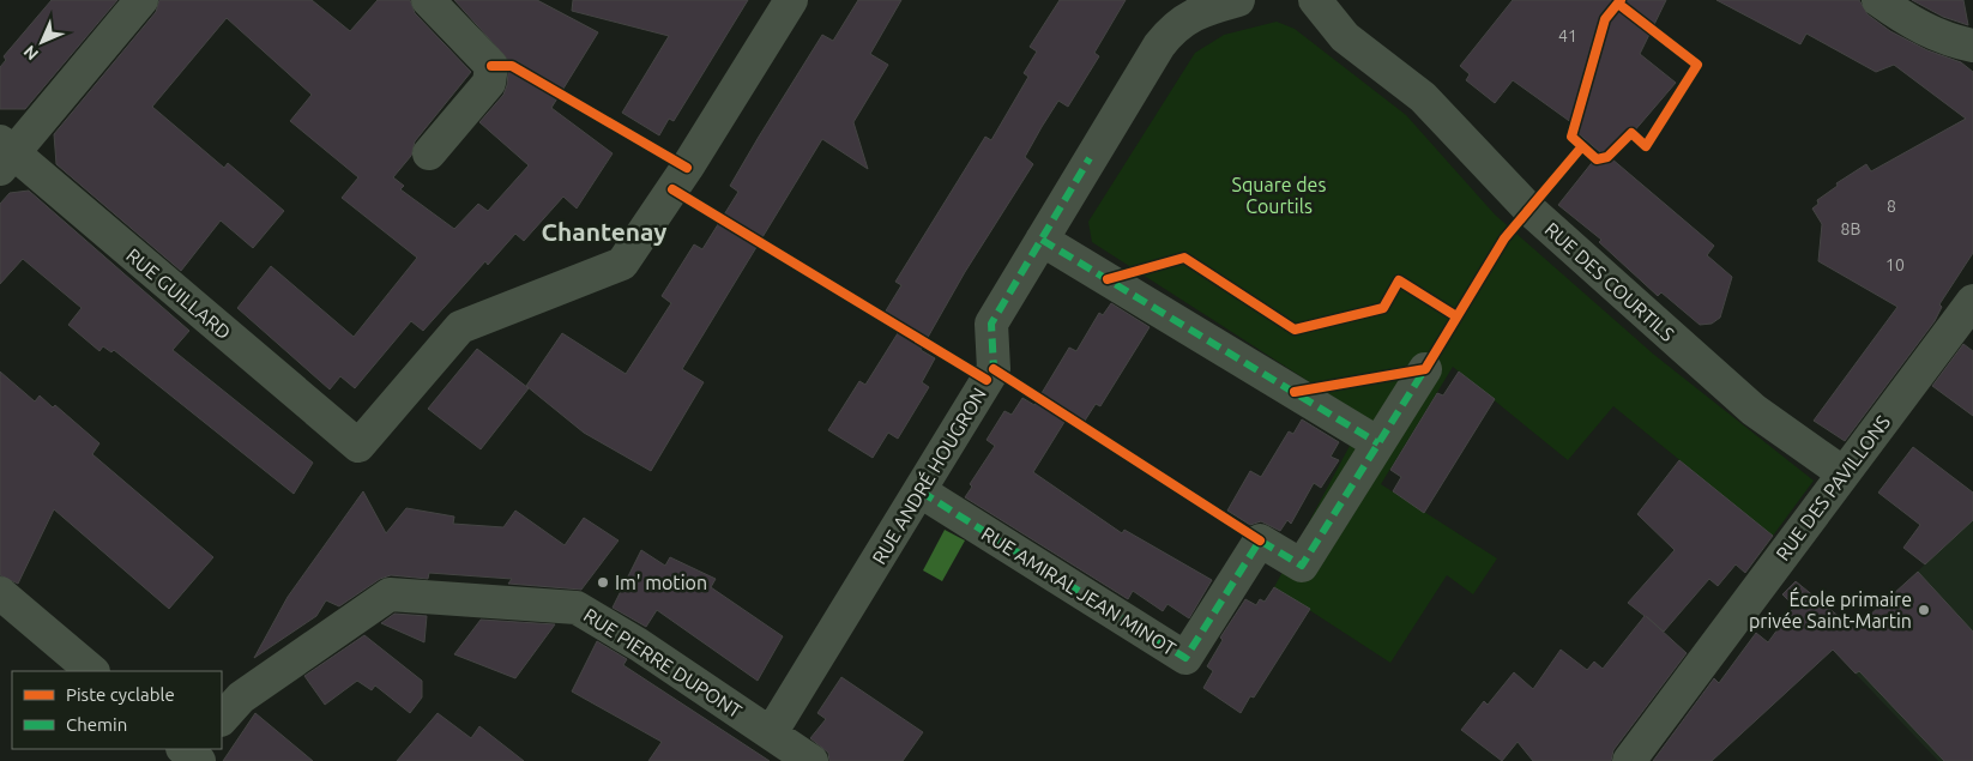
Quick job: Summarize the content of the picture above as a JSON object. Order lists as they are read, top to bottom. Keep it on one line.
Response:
{"streets":{"street":["RUE DES COURTILS","RUE GUILLARD","RUE ANDRÉ HOUGRON","RUE DES PAVILLONS","RUE AMIRAL JEAN MINOT","RUE PIERRE DUPONT"]},"crossings":[["RUE DES COURTILS","RUE DES PAVILLONS"],["RUE ANDRÉ HOUGRON","RUE AMIRAL JEAN MINOT"],["RUE ANDRÉ HOUGRON","RUE PIERRE DUPONT"]],"districts":["Chantenay"],"parks":["Square des Courtils"],"places":["Im' motion","École primaire privée Saint-Martin"],"house_numbers":["41","8","8B","10"],"legend":["Piste cyclable","Chemin"],"north":"bottom left"}
